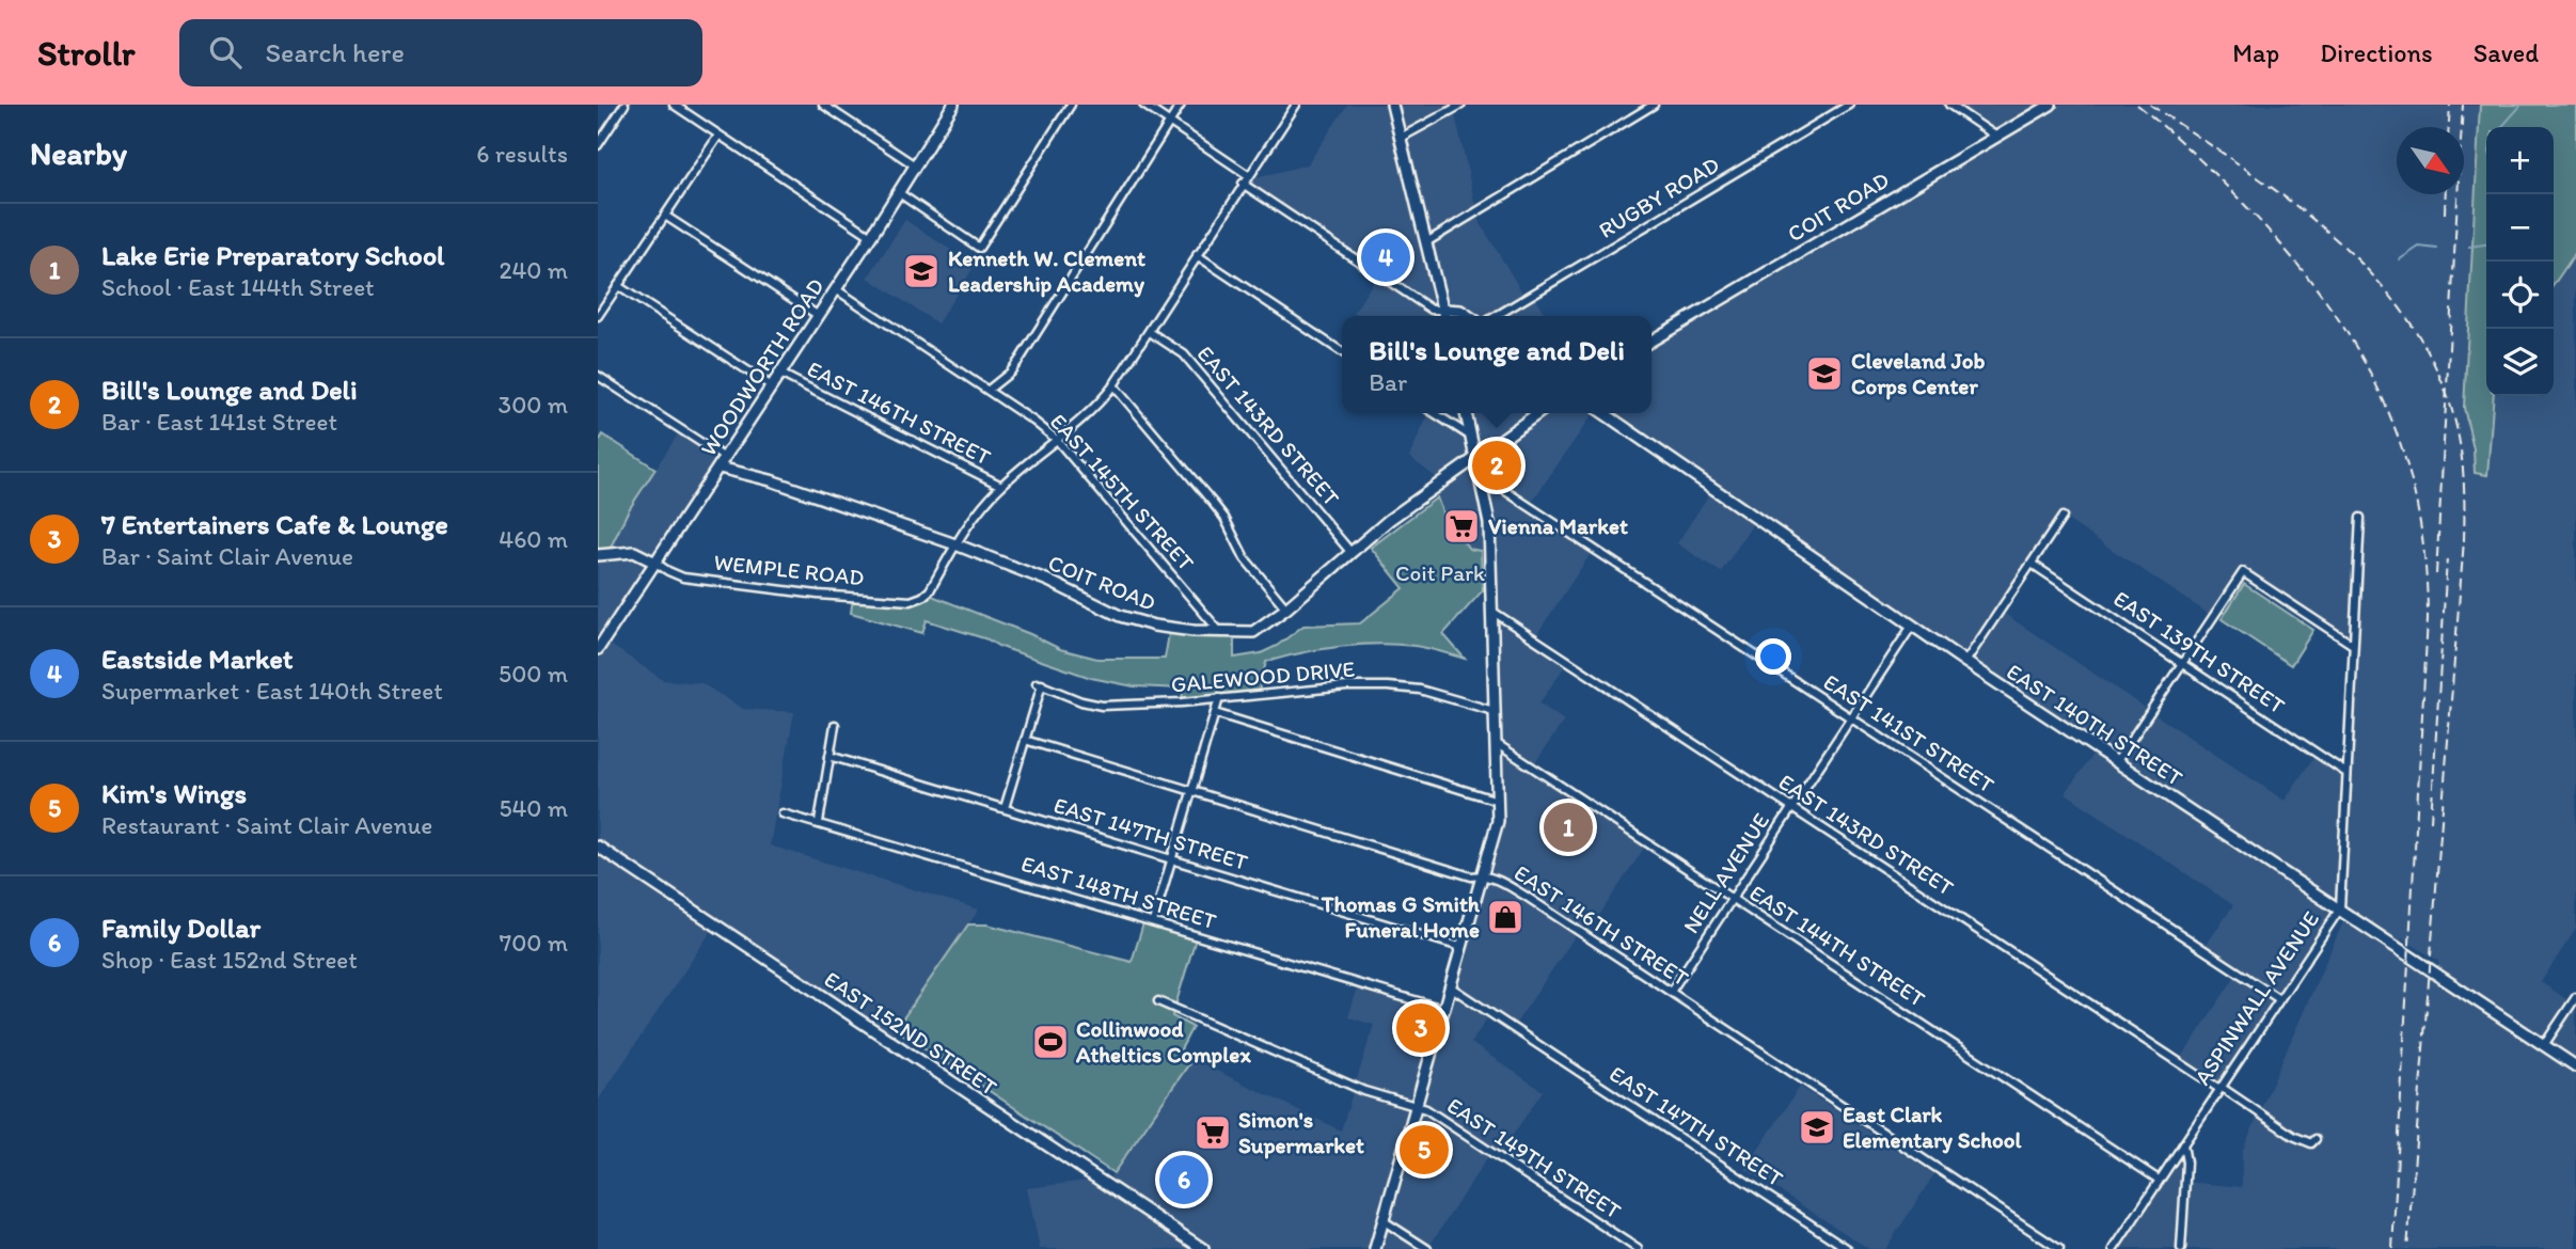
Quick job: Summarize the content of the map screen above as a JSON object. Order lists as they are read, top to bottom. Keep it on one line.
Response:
{"streets":{"street":["RUGBY ROAD","COIT ROAD","WOODWORTH ROAD","EAST 146TH STREET","EAST 143RD STREET","EAST 145TH STREET","WEMPLE ROAD","EAST 139TH STREET","GALEWOOD DRIVE","EAST 140TH STREET","EAST 141ST STREET","EAST 147TH STREET","NELL AVENUE","EAST 148TH STREET","EAST 144TH STREET","ASPINWALL AVENUE","EAST 152ND STREET","EAST 149TH STREET"]},"crossings":[["COIT ROAD","WOODWORTH ROAD"],["COIT ROAD","EAST 143RD STREET"],["COIT ROAD","EAST 145TH STREET"],["COIT ROAD","WEMPLE ROAD"],["WOODWORTH ROAD","EAST 146TH STREET"],["WOODWORTH ROAD","EAST 145TH STREET"],["WOODWORTH ROAD","WEMPLE ROAD"],["EAST 146TH STREET","GALEWOOD DRIVE"],["EAST 146TH STREET","NELL AVENUE"],["EAST 143RD STREET","NELL AVENUE"],["EAST 143RD STREET","ASPINWALL AVENUE"],["EAST 139TH STREET","ASPINWALL AVENUE"],["EAST 140TH STREET","NELL AVENUE"],["EAST 140TH STREET","ASPINWALL AVENUE"],["EAST 141ST STREET","NELL AVENUE"],["EAST 141ST STREET","ASPINWALL AVENUE"],["NELL AVENUE","EAST 144TH STREET"],["EAST 144TH STREET","ASPINWALL AVENUE"]],"parks":["Coit Park"],"places":{"school or university":["Kenneth W. Clement Leadership Academy","Cleveland Job Corps Center","East Clark Elementary School"],"supermarket":["Vienna Market","Simon's Supermarket"],"shop":["Thomas G Smith Funeral Home"],"sports":["Collinwood Atheltics Complex"]},"north":"bottom right","page":{"header":"Strollr","search":"Search here","nav":["Map","Directions","Saved"],"heading":["Nearby","6 results"],"map_buttons":["+","−"],"list":[{"mark":"1","name":"Lake Erie Preparatory School","note":"School · East 144th Street","value":"240 m"},{"mark":"2","name":"Bill's Lounge and Deli","note":"Bar · East 141st Street","value":"300 m"},{"mark":"3","name":"7 Entertainers Cafe & Lounge","note":"Bar · Saint Clair Avenue","value":"460 m"},{"mark":"4","name":"Eastside Market","note":"Supermarket · East 140th Street","value":"500 m"},{"mark":"5","name":"Kim's Wings","note":"Restaurant · Saint Clair Avenue","value":"540 m"},{"mark":"6","name":"Family Dollar","note":"Shop · East 152nd Street","value":"700 m"}],"pins":["4","2","1","3","5","6"],"popup":["Bill's Lounge and Deli","Bar"]}}
